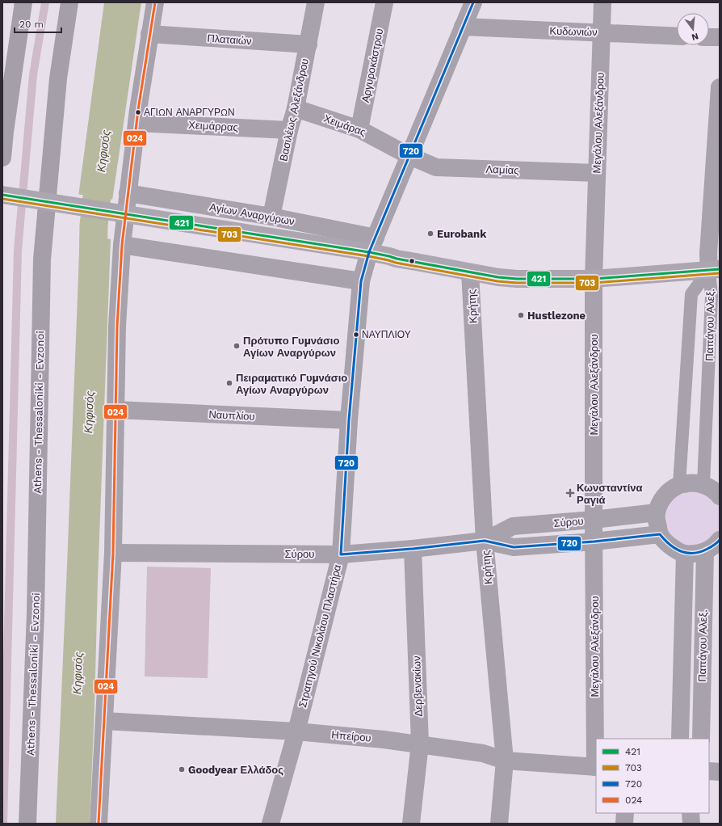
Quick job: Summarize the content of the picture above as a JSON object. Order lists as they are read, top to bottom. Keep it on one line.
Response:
{"streets":{"highway":["Athens - Thessaloniki - Evzonoi"],"main road":["Αγίων Αναργύρων"],"street":["Κυδωνιών","Πλαταιών","Αργυροκάστρου","Βασιλέως Αλεξάνδρου","Μεγάλου Αλεξάνδρου","Χειμάρας","Χειμάρρας","Λαμίας","Κρήτης","Παπάγου Αλεξ.","Ναυπλίου","Σύρου","Στρατηγού Νικολάου Πλαστήρα","Δερβενακίων","Ηπείρου"]},"crossings":[["Κυδωνιών","Μεγάλου Αλεξάνδρου"],["Κυδωνιών","Στρατηγού Νικολάου Πλαστήρα"],["Πλαταιών","Βασιλέως Αλεξάνδρου"],["Αργυροκάστρου","Χειμάρας"],["Βασιλέως Αλεξάνδρου","Χειμάρας"],["Βασιλέως Αλεξάνδρου","Χειμάρρας"],["Βασιλέως Αλεξάνδρου","Αγίων Αναργύρων"],["Μεγάλου Αλεξάνδρου","Λαμίας"],["Μεγάλου Αλεξάνδρου","Αγίων Αναργύρων"],["Μεγάλου Αλεξάνδρου","Σύρου"],["Μεγάλου Αλεξάνδρου","Ηπείρου"],["Χειμάρας","Λαμίας"],["Χειμάρας","Στρατηγού Νικολάου Πλαστήρα"],["Λαμίας","Στρατηγού Νικολάου Πλαστήρα"],["Αγίων Αναργύρων","Κρήτης"],["Αγίων Αναργύρων","Παπάγου Αλεξ."],["Αγίων Αναργύρων","Στρατηγού Νικολάου Πλαστήρα"],["Κρήτης","Σύρου"],["Κρήτης","Ηπείρου"],["Ναυπλίου","Στρατηγού Νικολάου Πλαστήρα"],["Σύρου","Στρατηγού Νικολάου Πλαστήρα"],["Σύρου","Δερβενακίων"],["Στρατηγού Νικολάου Πλαστήρα","Ηπείρου"],["Δερβενακίων","Ηπείρου"]],"water":["Κηφισός"],"places":{"other":["ΑΓΙΩΝ ΑΝΑΡΓΥΡΩΝ","Eurobank","Hustlezone","ΝΑΥΠΛΙΟΥ","Πρότυπο Γυμνάσιο Αγίων Αναργύρων","Πειραματικό Γυμνάσιο Αγίων Αναργύρων","Goodyear Ελλάδος"],"health":["Κωνσταντίνα Ραγιά"]},"lines":["transit line 720","transit line 024","transit line 421","transit line 703"],"legend":["421","703","720","024"],"scale_bar":"20 m","north":"bottom"}
